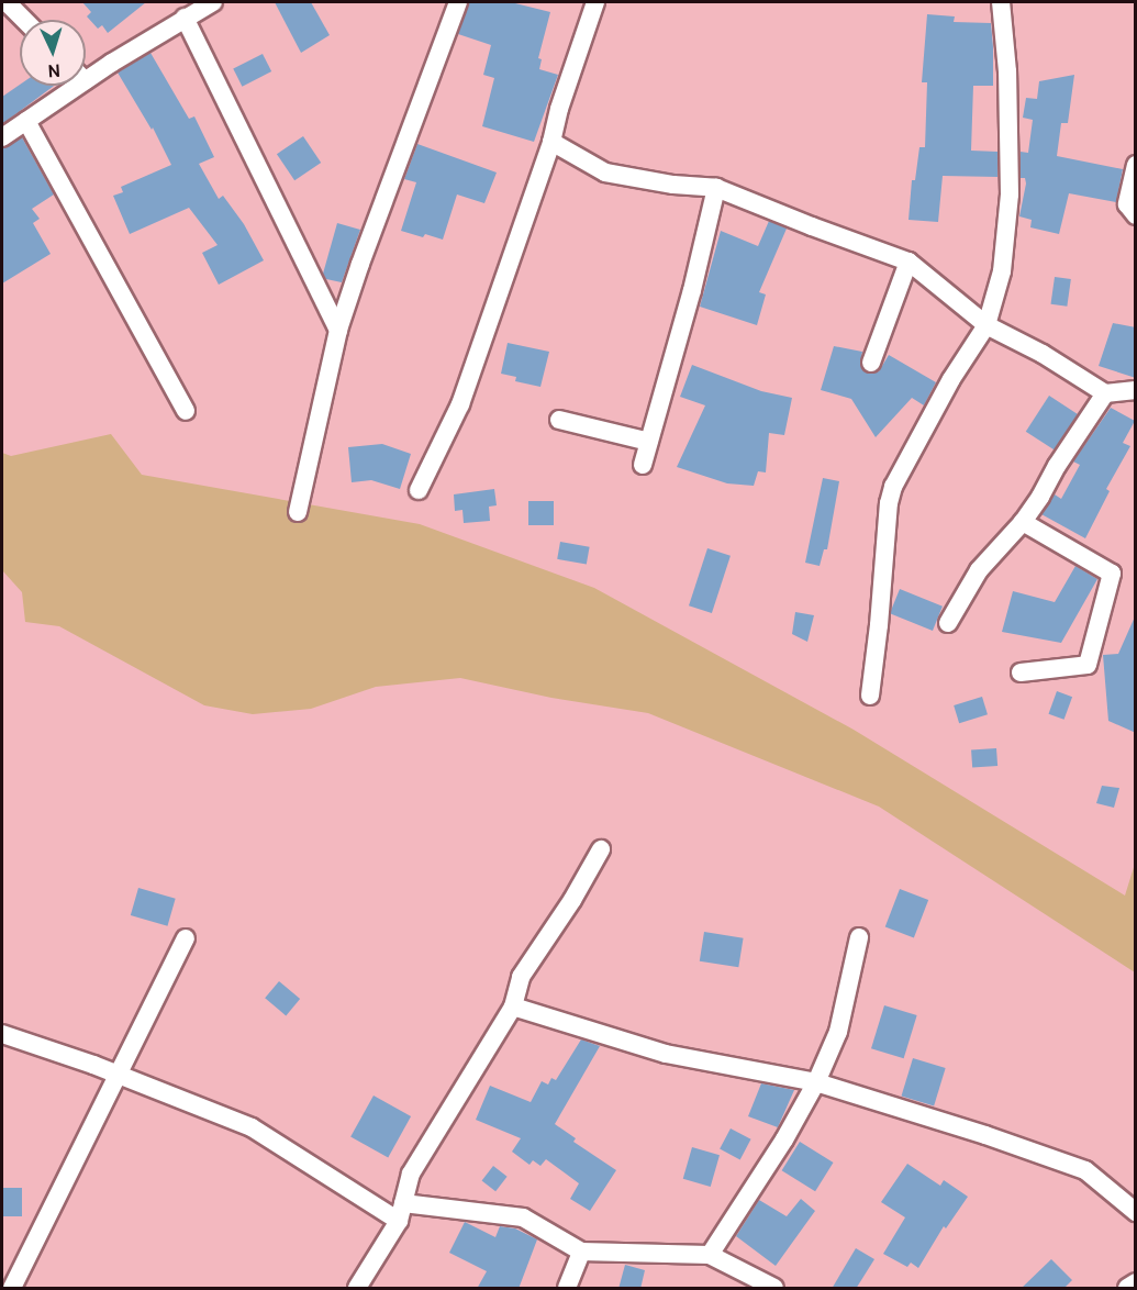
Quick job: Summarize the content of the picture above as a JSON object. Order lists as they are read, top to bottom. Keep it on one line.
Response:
{"north":"bottom"}
